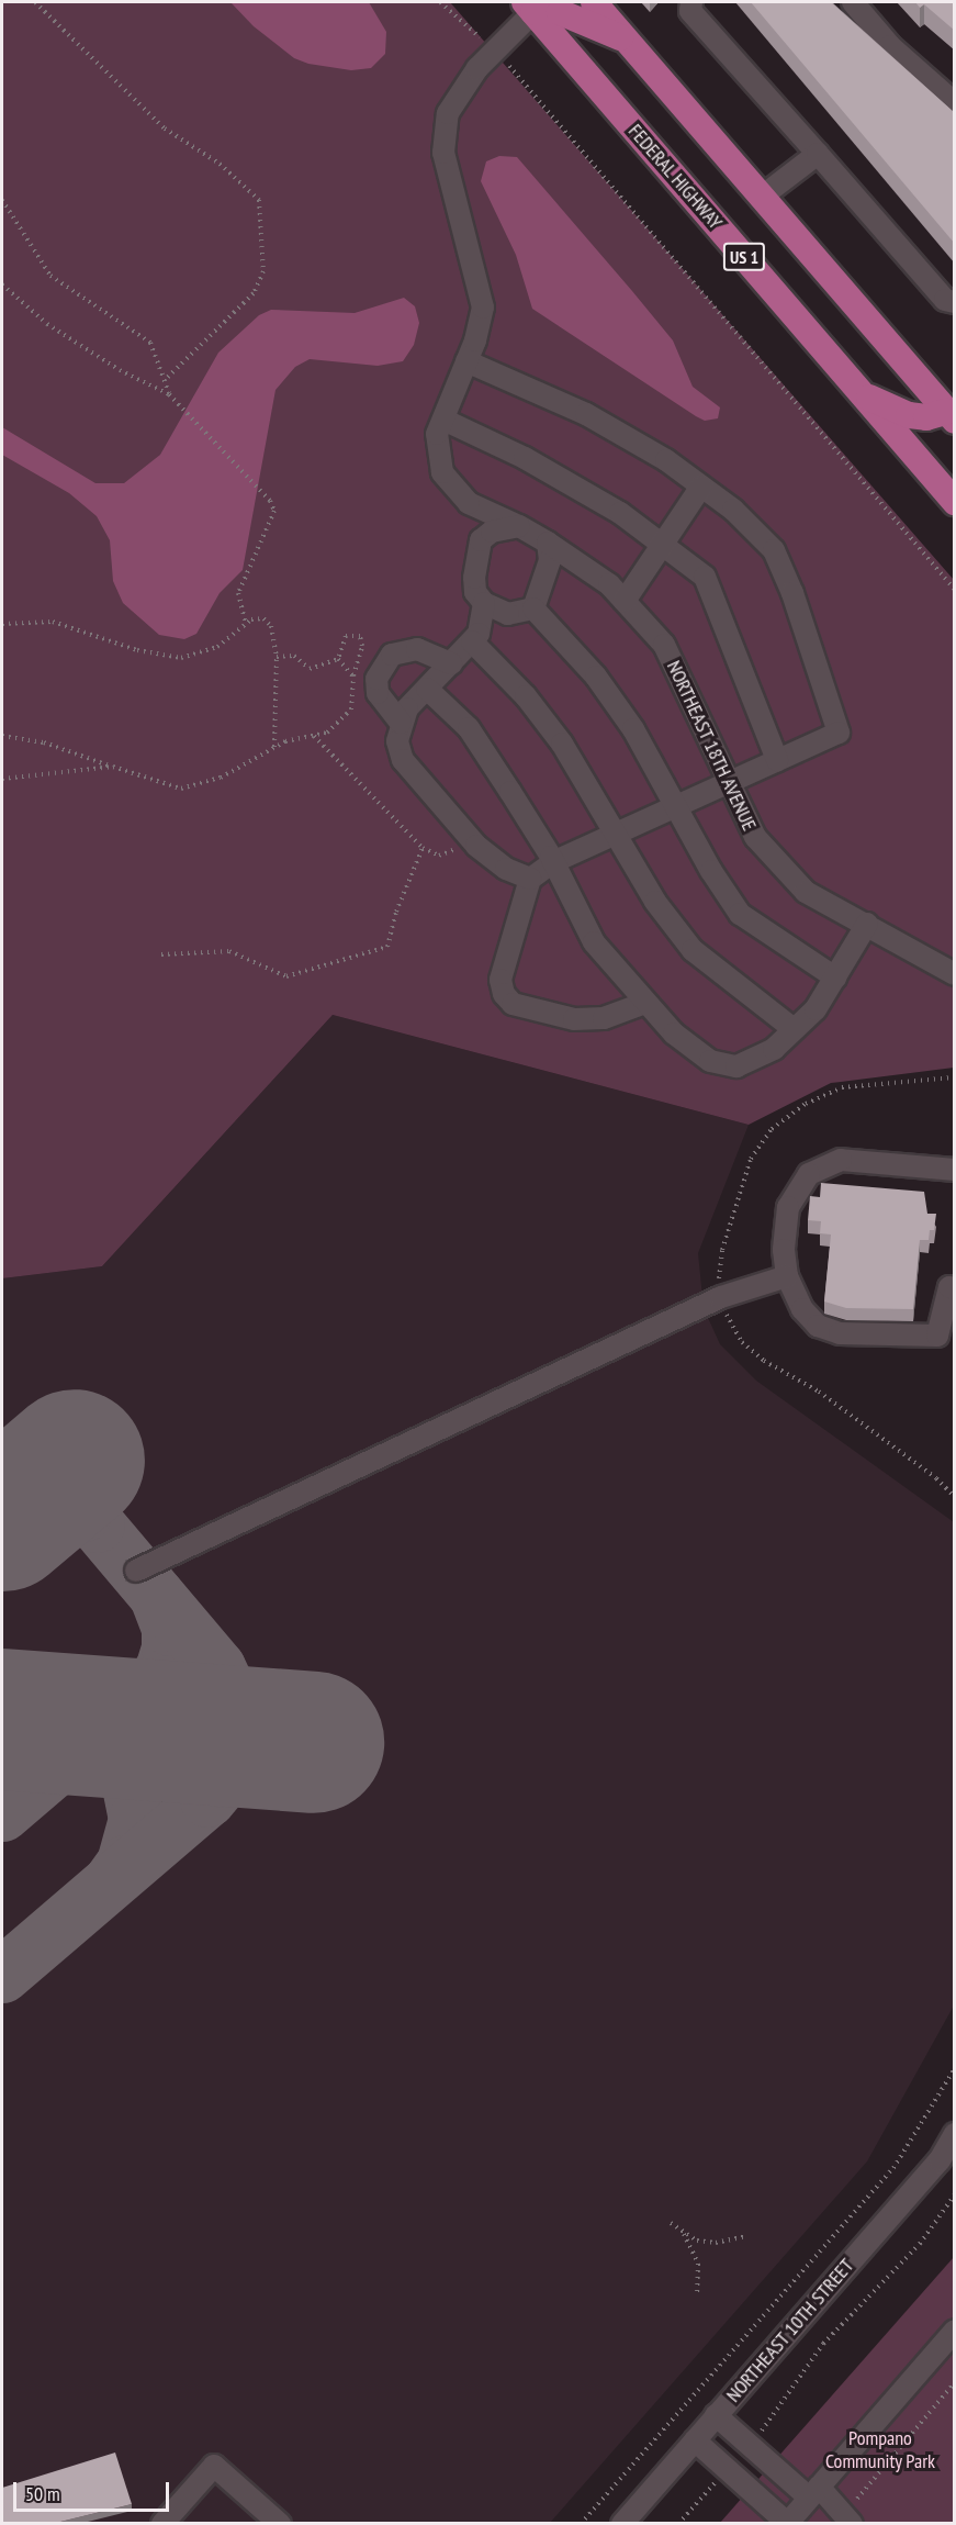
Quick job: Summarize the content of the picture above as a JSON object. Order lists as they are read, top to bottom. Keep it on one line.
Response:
{"streets":{"main road":["FEDERAL HIGHWAY","US 1"],"street":["NORTHEAST 18TH AVENUE","NORTHEAST 10TH STREET"]},"parks":["Pompano Community Park"],"scale_bar":"50 m"}
